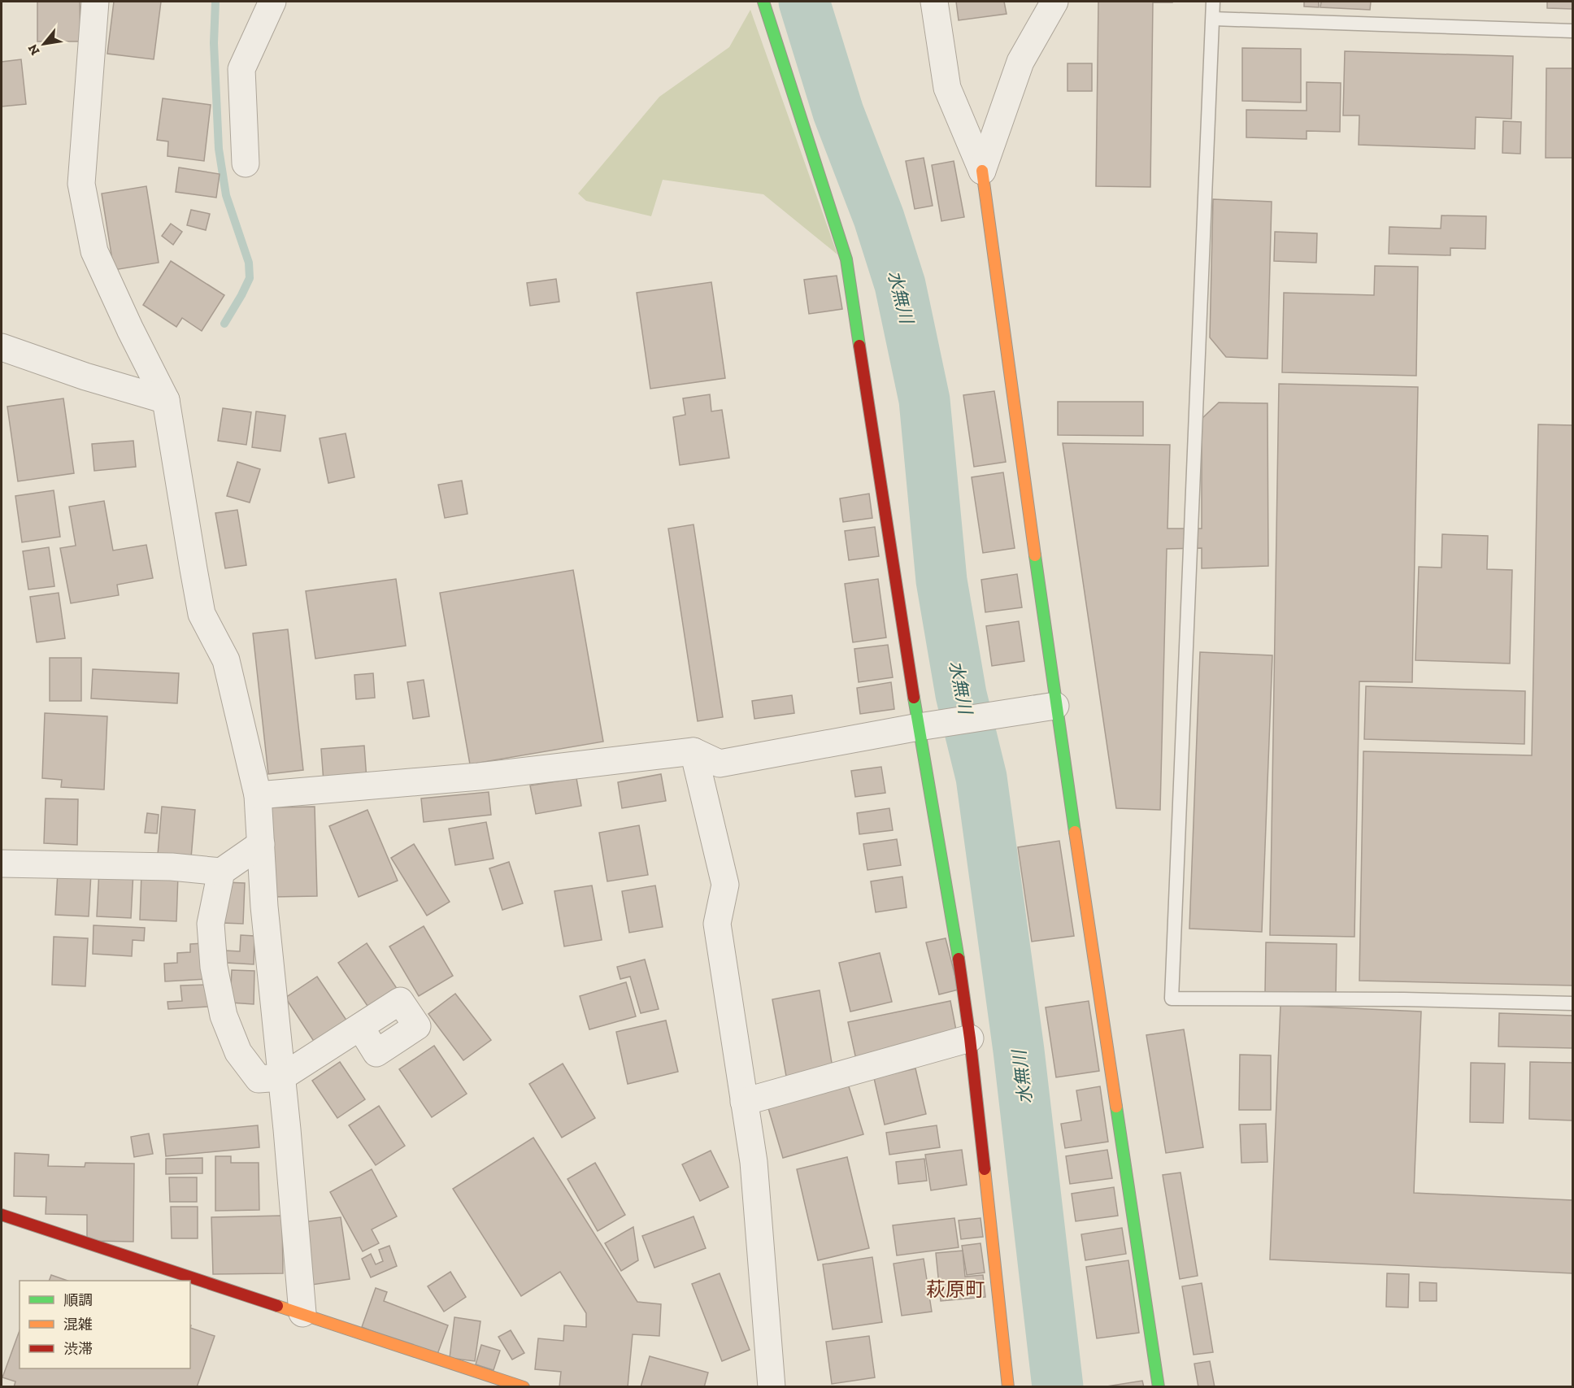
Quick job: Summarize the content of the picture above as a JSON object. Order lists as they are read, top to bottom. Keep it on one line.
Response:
{"districts":["萩原町"],"water":["水無川"],"legend":["順調","混雑","渋滞"],"north":"bottom left"}
